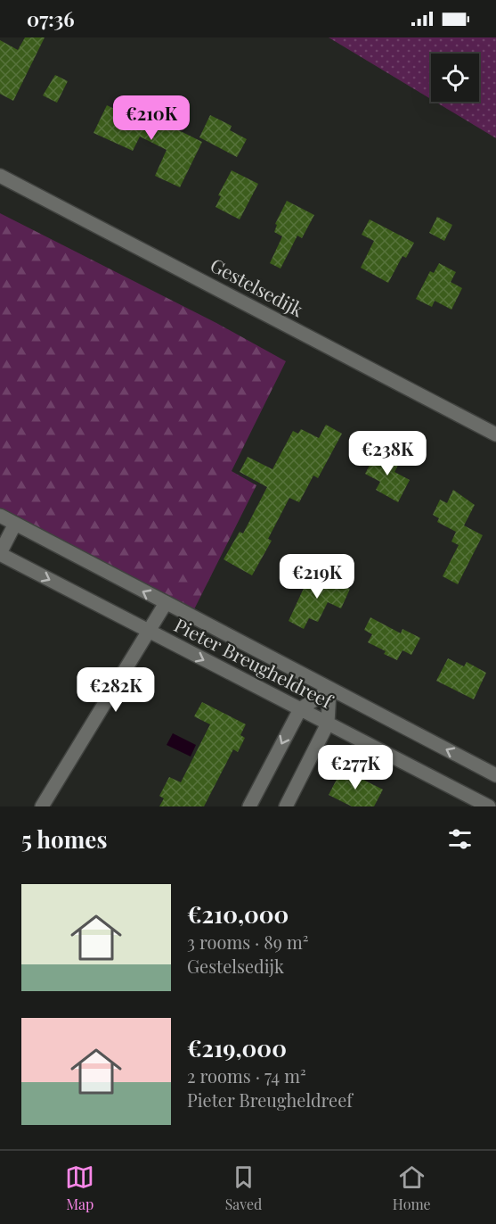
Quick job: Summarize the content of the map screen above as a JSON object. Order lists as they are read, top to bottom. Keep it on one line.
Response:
{"streets":{"street":["Gestelsedijk","Pieter Breugheldreef"]},"page":{"status":"07:36","price":["€210K","€238K","€219K","€282K","€277K"],"heading":"5 homes","list":[{"name":"€210,000","note":"3 rooms · 89 m² · Gestelsedijk"},{"name":"€219,000","note":"2 rooms · 74 m² · Pieter Breugheldreef"}],"tabs":["Map","Saved","Home"]}}
